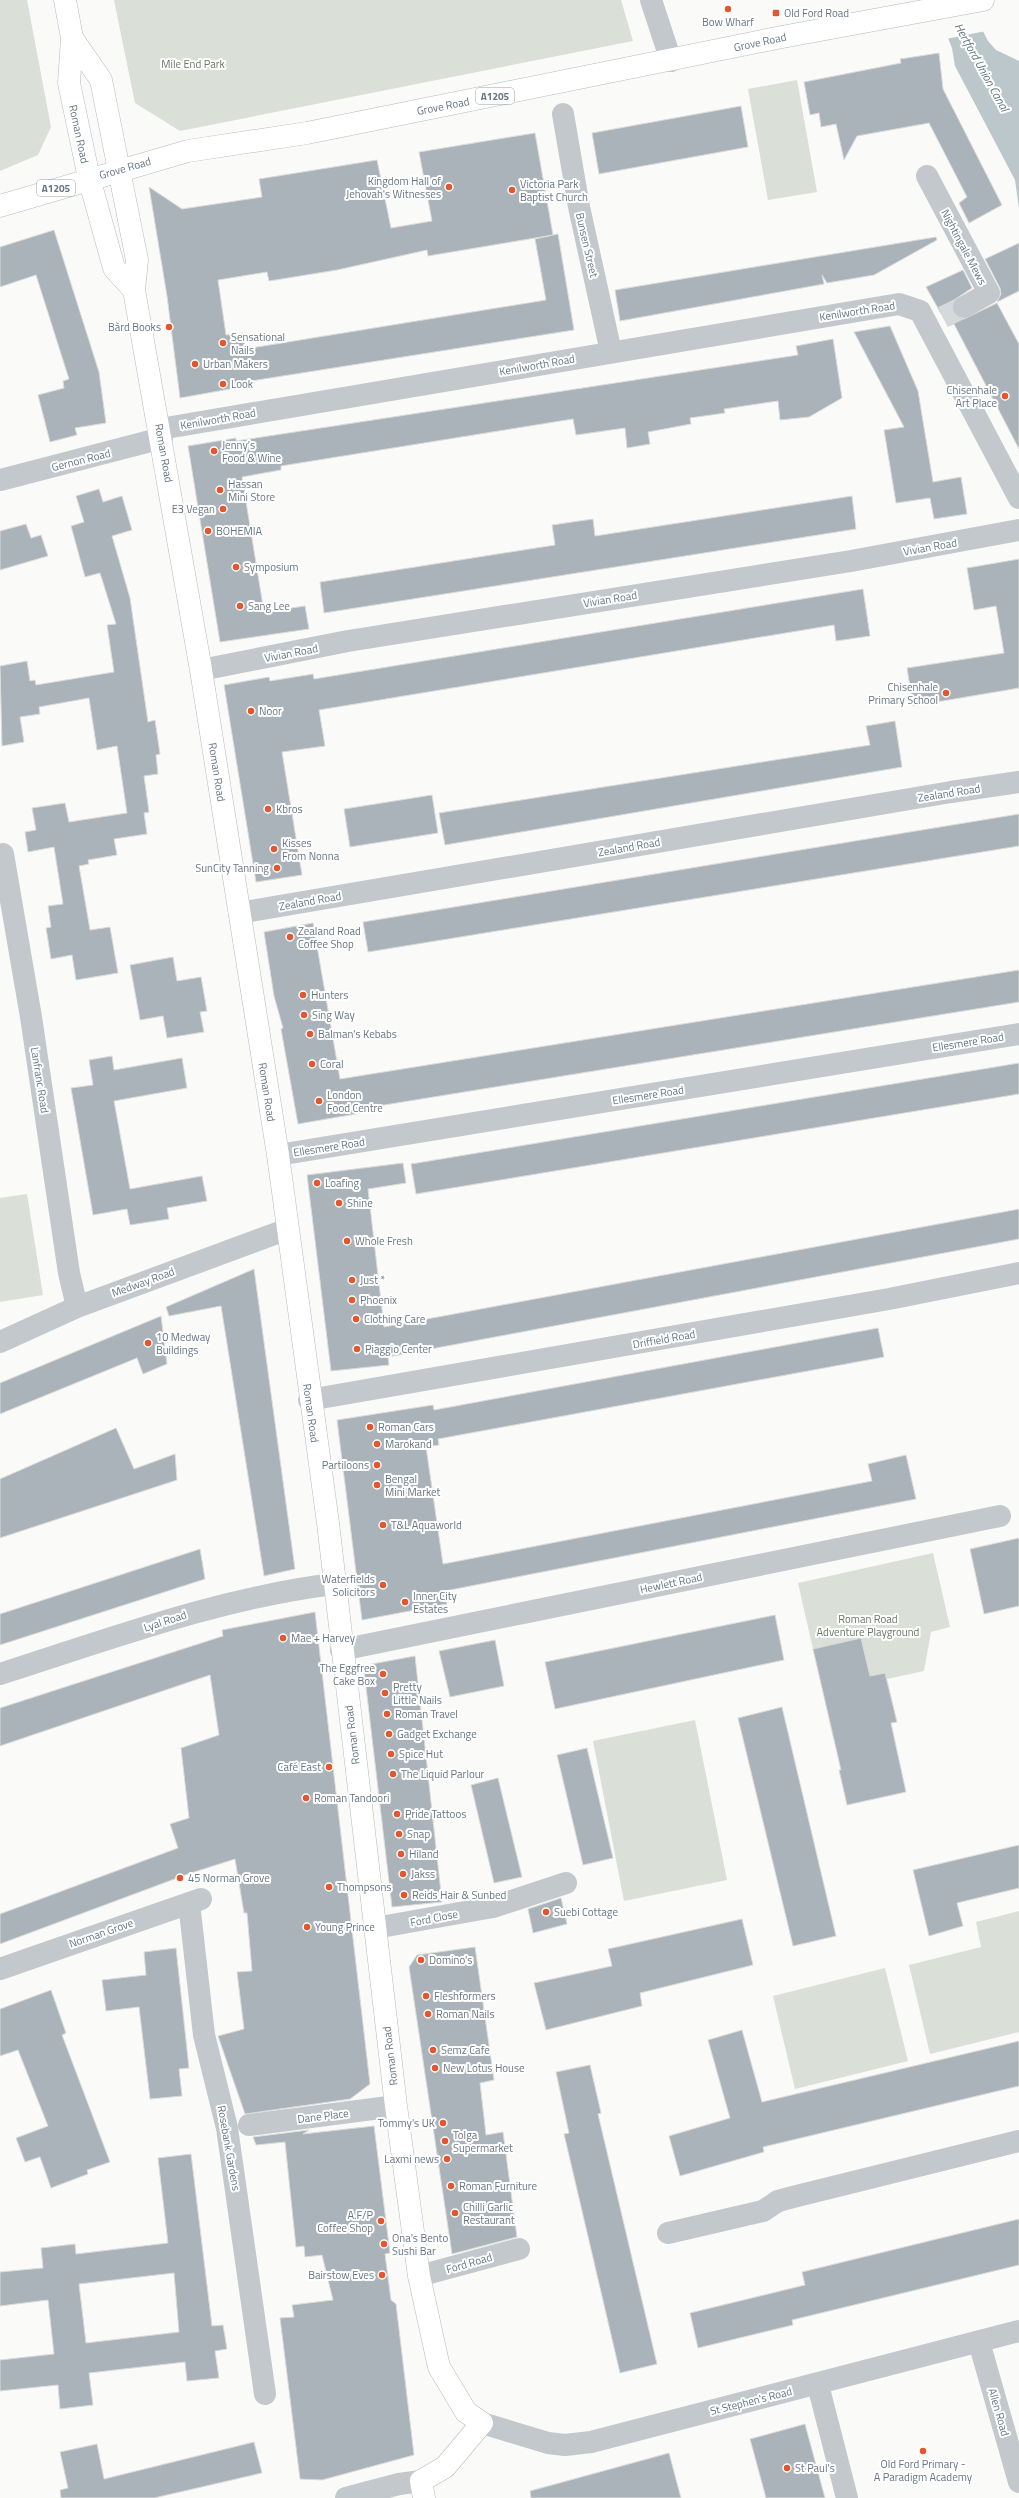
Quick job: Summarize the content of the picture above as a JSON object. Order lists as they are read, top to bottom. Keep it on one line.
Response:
{"streets":{"main road":["Grove Road","A1205","Roman Road"],"street":["Bunsen Street","Nightingale Mews","Kenilworth Road","Gernon Road","Vivian Road","Zealand Road","Ellesmere Road","Lanfranc Road","Medway Road","Driffield Road","Hewlett Road","Lyal Road","Ford Close","Norman Grove","Dane Place","Rosebank Gardens","Ford Road","St Stephen's Road","Allen Road"]},"crossings":[["Grove Road","Roman Road"],["Roman Road","Kenilworth Road"],["Roman Road","Gernon Road"],["Roman Road","Vivian Road"],["Roman Road","Zealand Road"],["Roman Road","Ellesmere Road"],["Roman Road","Medway Road"],["Roman Road","Driffield Road"],["Roman Road","Hewlett Road"],["Roman Road","Lyal Road"],["Roman Road","Ford Close"],["Roman Road","Dane Place"],["Roman Road","Ford Road"],["Roman Road","St Stephen's Road"],["Bunsen Street","Kenilworth Road"],["Kenilworth Road","Gernon Road"],["Lanfranc Road","Medway Road"],["Norman Grove","Rosebank Gardens"],["St Stephen's Road","Allen Road"]],"water":["Hertford Union Canal"],"parks":["Mile End Park","Roman Road Adventure Playground"],"places":{"other":["Bow Wharf","Kingdom Hall of Jehovah's Witnesses","Victoria Park Baptist Church","Bàrd Books","Sensational Nails","Urban Makers","Look","Chisenhale Art Place","Jenny's Food & Wine","Hassan Mini Store","E3 Vegan","BOHEMIA","Symposium","Sang Lee","Chisenhale Primary School","Noor","Kbros","Kisses From Nonna","SunCity Tanning","Zealand Road Coffee Shop","Hunters","Sing Way","Balman's Kebabs","Coral","London Food Centre","Loafing","Shine","Whole Fresh","Just *","Phoenix","Clothing Care","10 Medway Buildings","Piaggio Center","Roman Cars","Marokand","Partiloons","Bengal Mini Market","T&L Aquaworld","Waterfields Solicitors","Inner City Estates","Mae + Harvey","The Eggfree Cake Box","Pretty Little Nails","Roman Travel","Gadget Exchange","Spice Hut","Café East","The Liquid Parlour","Roman Tandoori","Pride Tattoos","Snap","Hiland","Jakss","45 Norman Grove","Thompsons","Reids Hair & Sunbed","Suebi Cottage","Young Prince","Domino's","Fleshformers","Roman Nails","Semz Cafe","New Lotus House","Tommy's UK","Tolga Supermarket","Laxmi news","Roman Furniture","Chilli Garlic Restaurant","A.F/P Coffee Shop","Ona's Bento Sushi Bar","Bairstow Eves","Old Ford Primary - A Paradigm Academy","St Paul's"],"transit":["Old Ford Road"]}}
